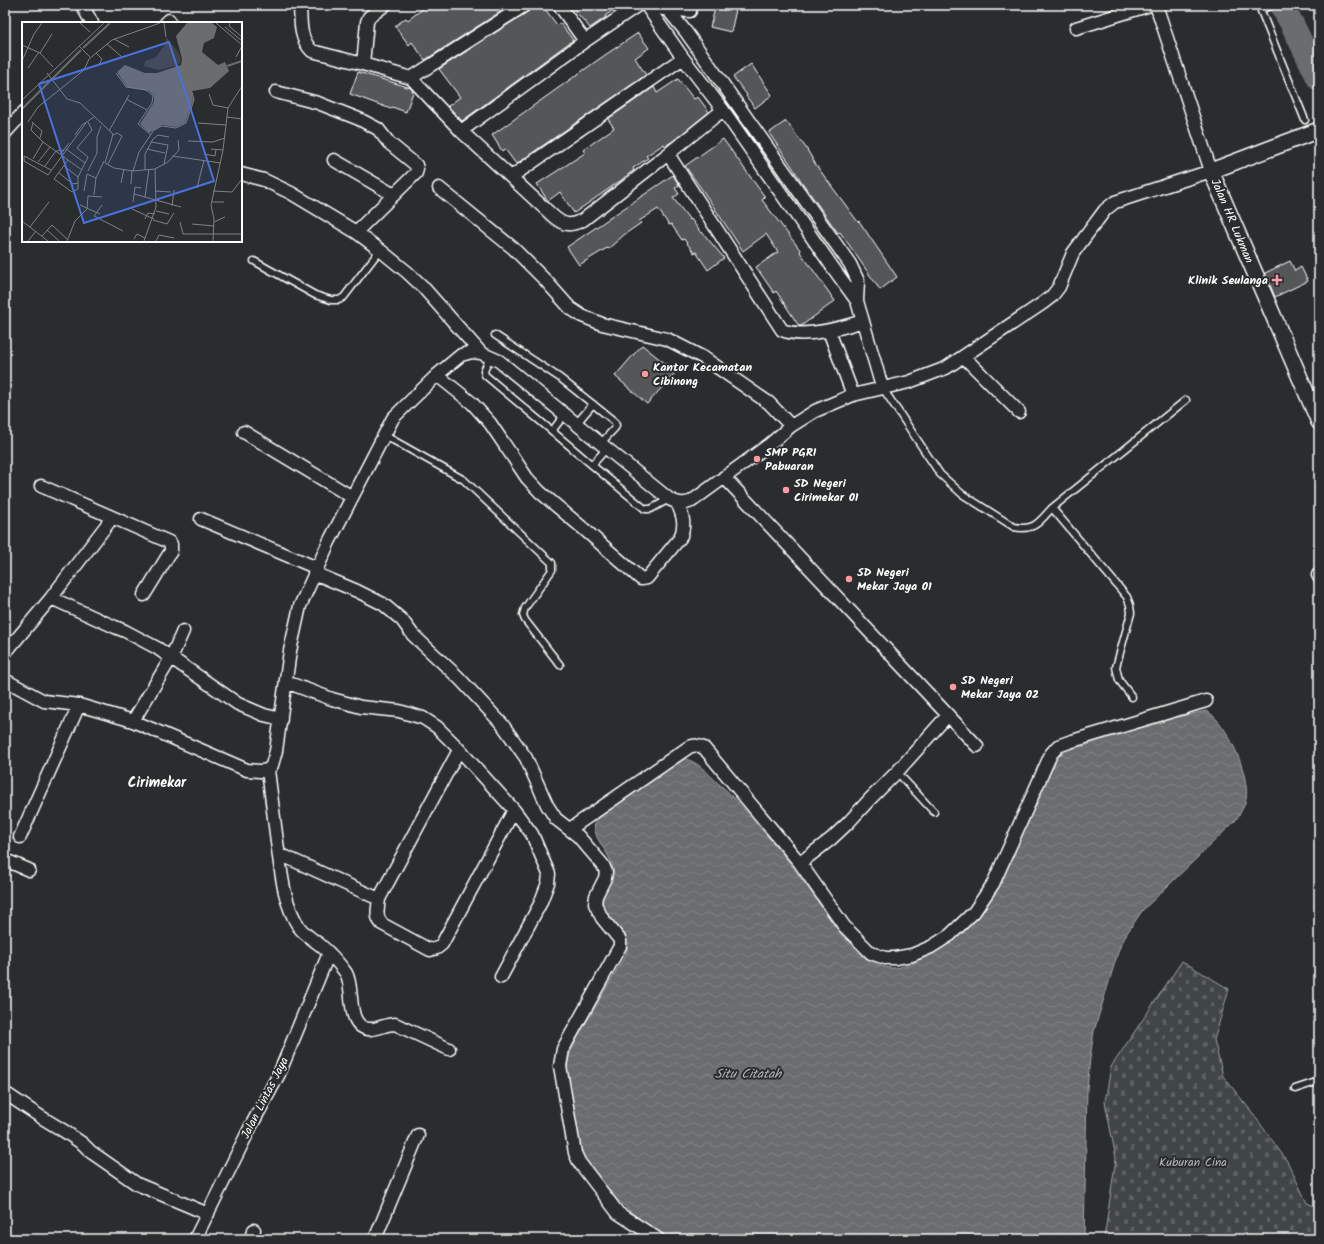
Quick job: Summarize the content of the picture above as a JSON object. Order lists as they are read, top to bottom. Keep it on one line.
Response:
{"streets":{"street":["Jalan HR Lukman","Jalan Lintas Jaya"]},"districts":["Cirimekar"],"water":["Situ Citatah"],"parks":["Kuburan Cina"],"places":{"health":["Klinik Seulanga"],"other":["Kantor Kecamatan Cibinong","SMP PGRI Pabuaran","SD Negeri Cirimekar 01","SD Negeri Mekar Jaya 01","SD Negeri Mekar Jaya 02"]}}
